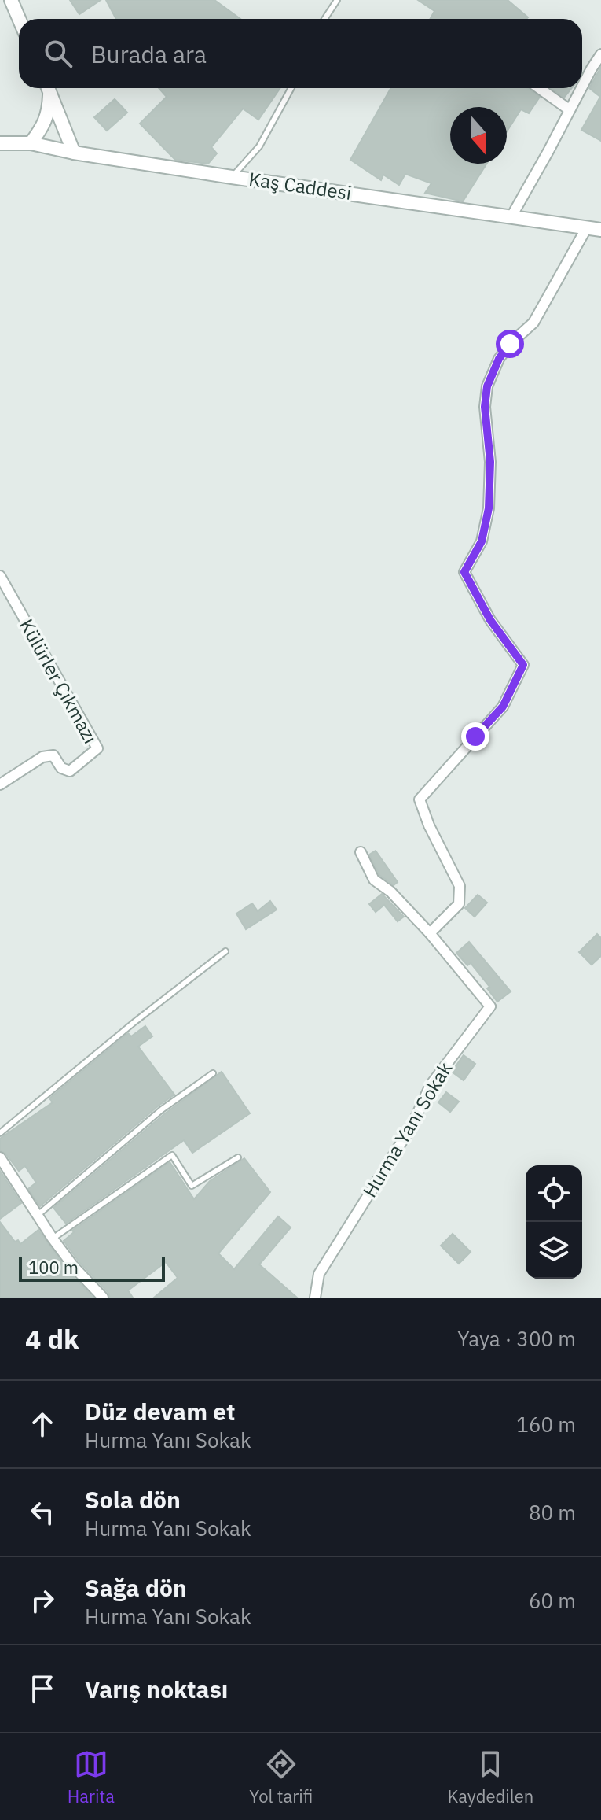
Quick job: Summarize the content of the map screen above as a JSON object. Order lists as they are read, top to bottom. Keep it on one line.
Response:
{"streets":{"street":["Kaş Caddesi","Külürler Çıkmazı","Hurma Yanı Sokak"]},"scale_bar":"100 m","north":"bottom","page":{"search":"Burada ara","scale":"100 m","heading":["4 dk","Yaya · 300 m"],"list":[["Düz devam et","Hurma Yanı Sokak","160 m"],["Sola dön","Hurma Yanı Sokak","80 m"],["Sağa dön","Hurma Yanı Sokak","60 m"],"Varış noktası"],"nav":["Harita","Yol tarifi","Kaydedilen"]}}
